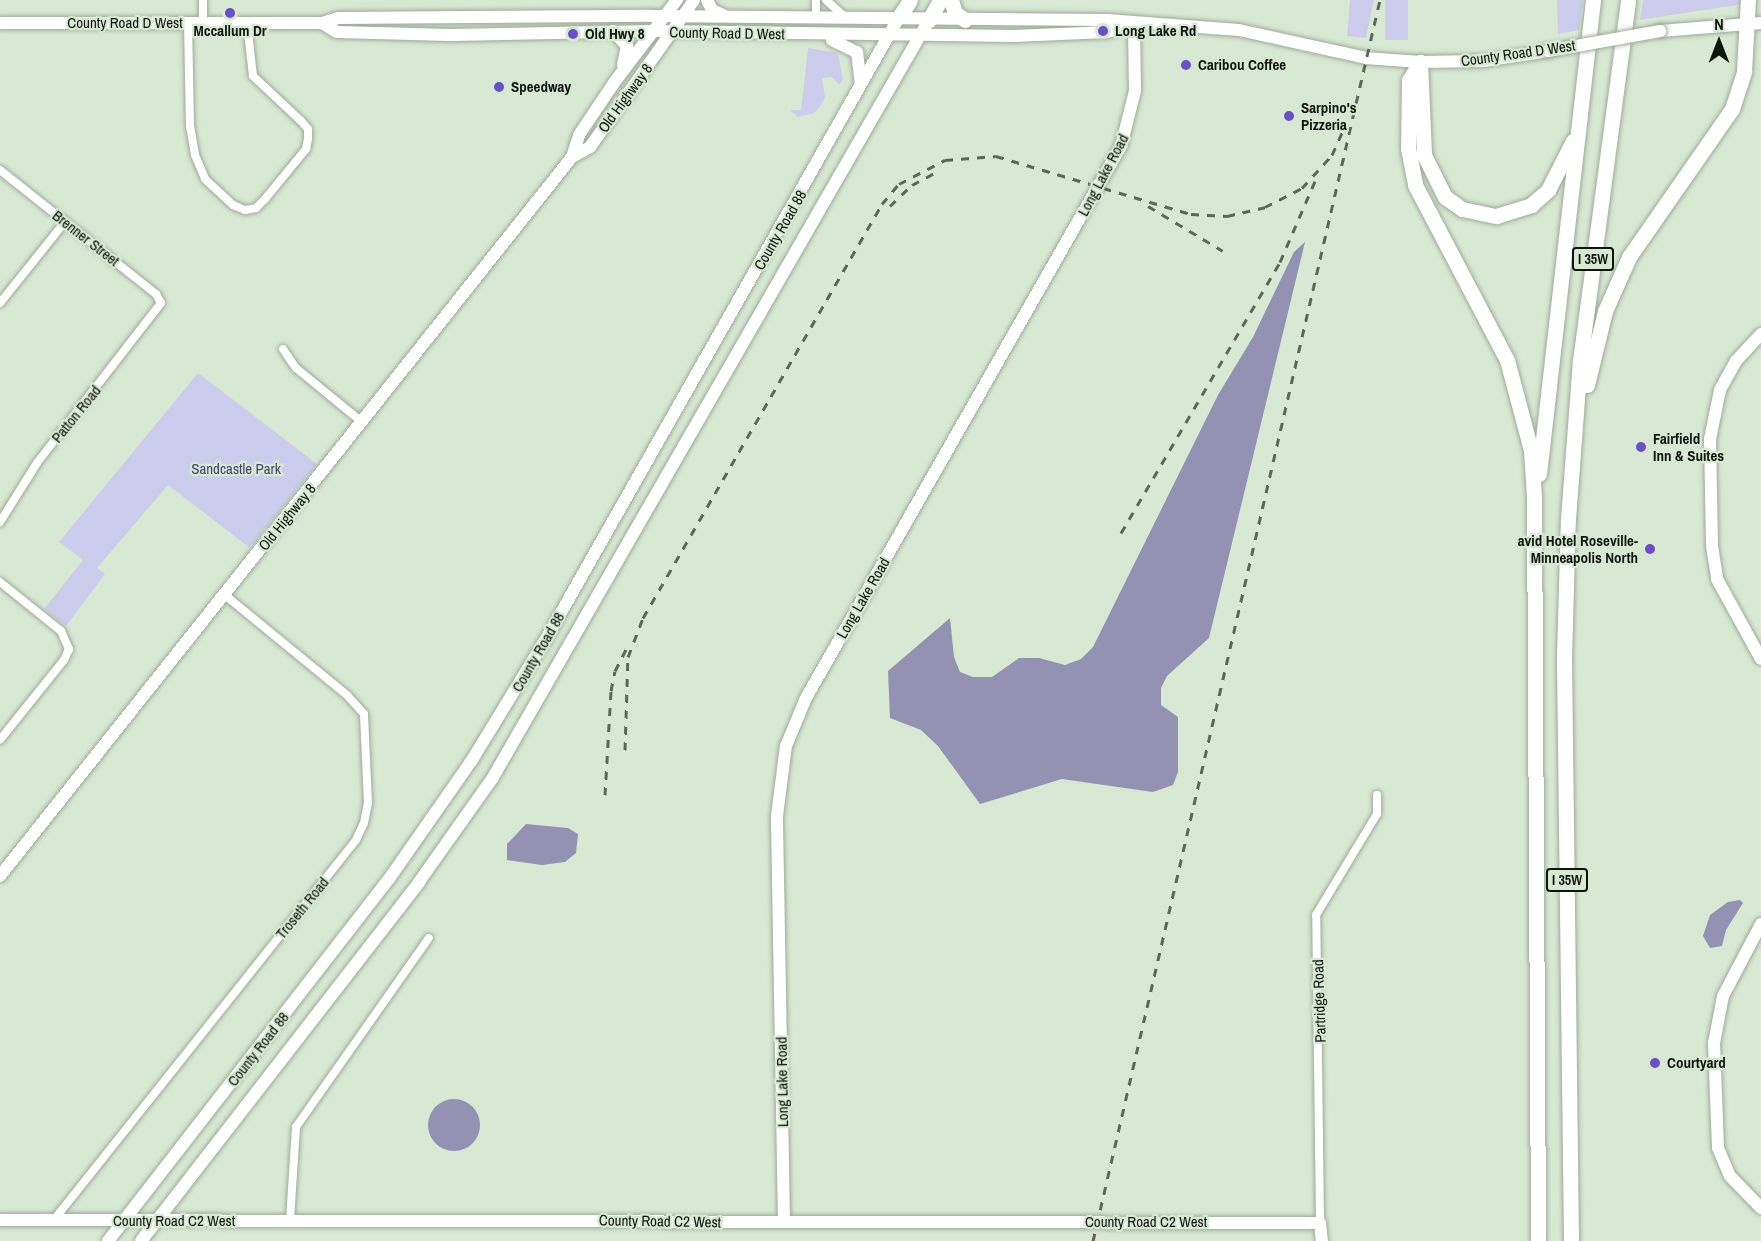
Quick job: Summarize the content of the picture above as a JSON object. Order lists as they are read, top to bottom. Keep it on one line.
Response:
{"streets":{"highway":["I 35W"],"main road":["County Road D West","Old Highway 8","Long Lake Road","County Road 88","County Road C2 West"],"street":["Brenner Street","Patton Road","Troseth Road","Partridge Road"]},"crossings":[["County Road D West","Old Highway 8"],["County Road D West","Long Lake Road"],["County Road D West","County Road 88"],["Old Highway 8","Troseth Road"],["Long Lake Road","County Road C2 West"],["County Road 88","County Road C2 West"],["Brenner Street","Patton Road"],["Troseth Road","County Road C2 West"],["Partridge Road","County Road C2 West"]],"parks":["Sandcastle Park"],"places":["Mccallum Dr","Long Lake Rd","Old Hwy 8","Caribou Coffee","Speedway","Sarpino's Pizzeria","Fairfield Inn & Suites","avid Hotel Roseville- Minneapolis North","Courtyard"],"north":"top"}
